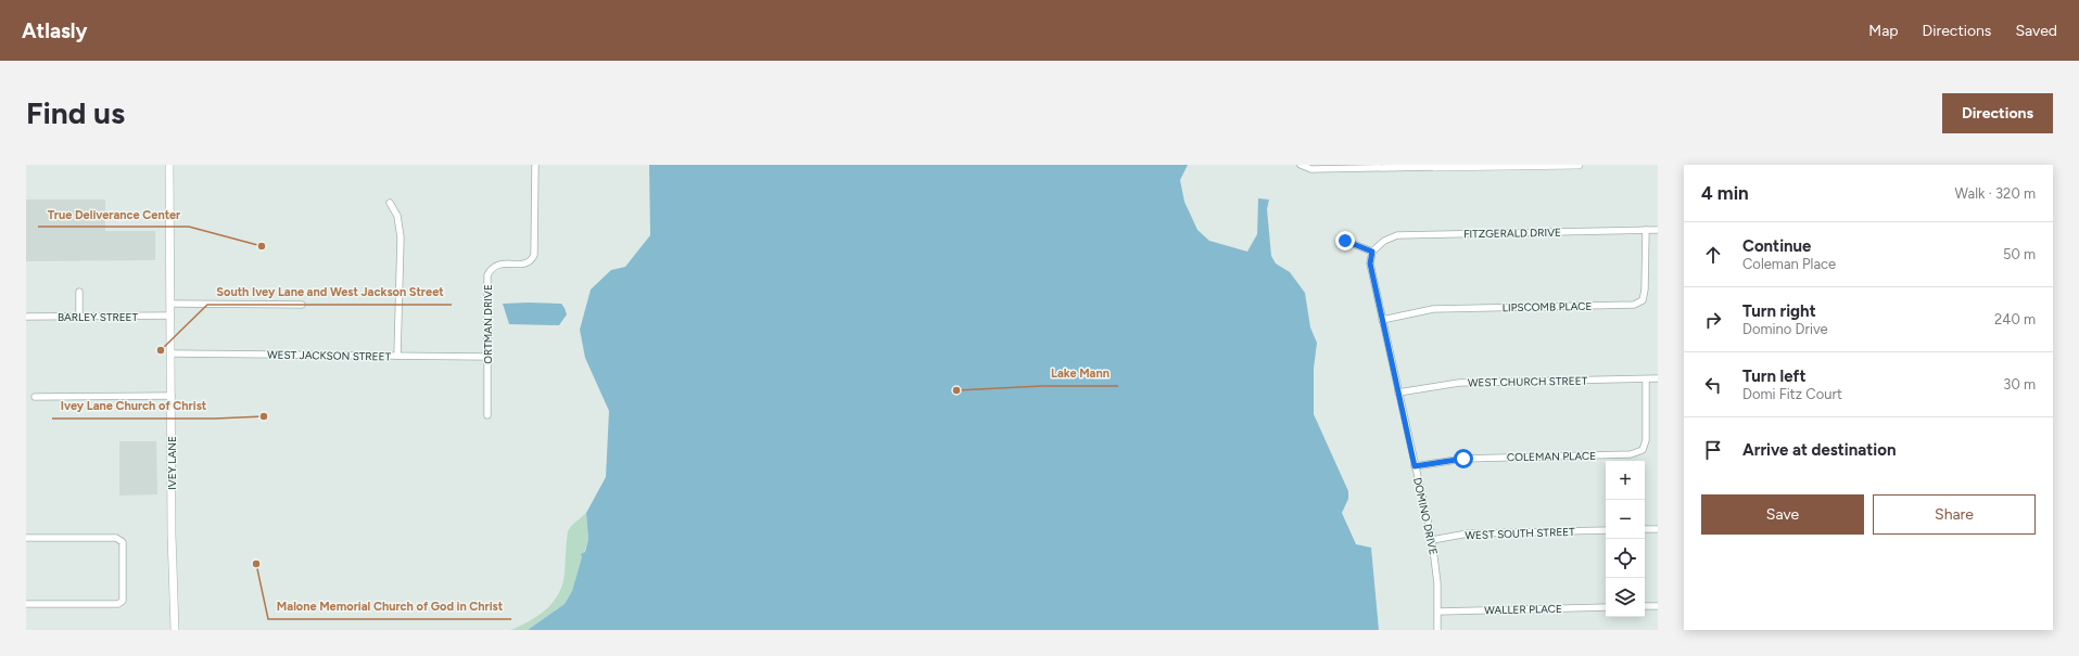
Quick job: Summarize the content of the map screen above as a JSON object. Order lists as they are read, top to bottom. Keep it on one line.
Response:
{"streets":{"street":["FITZGERALD DRIVE","LIPSCOMB PLACE","BARLEY STREET","ORTMAN DRIVE","WEST JACKSON STREET","WEST CHURCH STREET","COLEMAN PLACE","IVEY LANE","DOMINO DRIVE","WEST SOUTH STREET","WALLER PLACE"]},"crossings":[["FITZGERALD DRIVE","LIPSCOMB PLACE"],["FITZGERALD DRIVE","DOMINO DRIVE"],["LIPSCOMB PLACE","DOMINO DRIVE"],["BARLEY STREET","IVEY LANE"],["ORTMAN DRIVE","WEST JACKSON STREET"],["WEST JACKSON STREET","IVEY LANE"],["WEST CHURCH STREET","COLEMAN PLACE"],["WEST CHURCH STREET","DOMINO DRIVE"],["COLEMAN PLACE","DOMINO DRIVE"],["DOMINO DRIVE","WEST SOUTH STREET"],["DOMINO DRIVE","WALLER PLACE"]],"places":["True Deliverance Center","South Ivey Lane and West Jackson Street","Lake Mann","Ivey Lane Church of Christ","Malone Memorial Church of God in Christ"],"page":{"header":"Atlasly","nav":["Map","Directions","Saved"],"buttons":["Directions",["Save","Share"]],"title":"Find us","heading":["4 min","Walk · 320 m"],"list":[["Continue","Coleman Place","50 m"],["Turn right","Domino Drive","240 m"],["Turn left","Domi Fitz Court","30 m"],"Arrive at destination"],"map_buttons":["+","−"]}}
